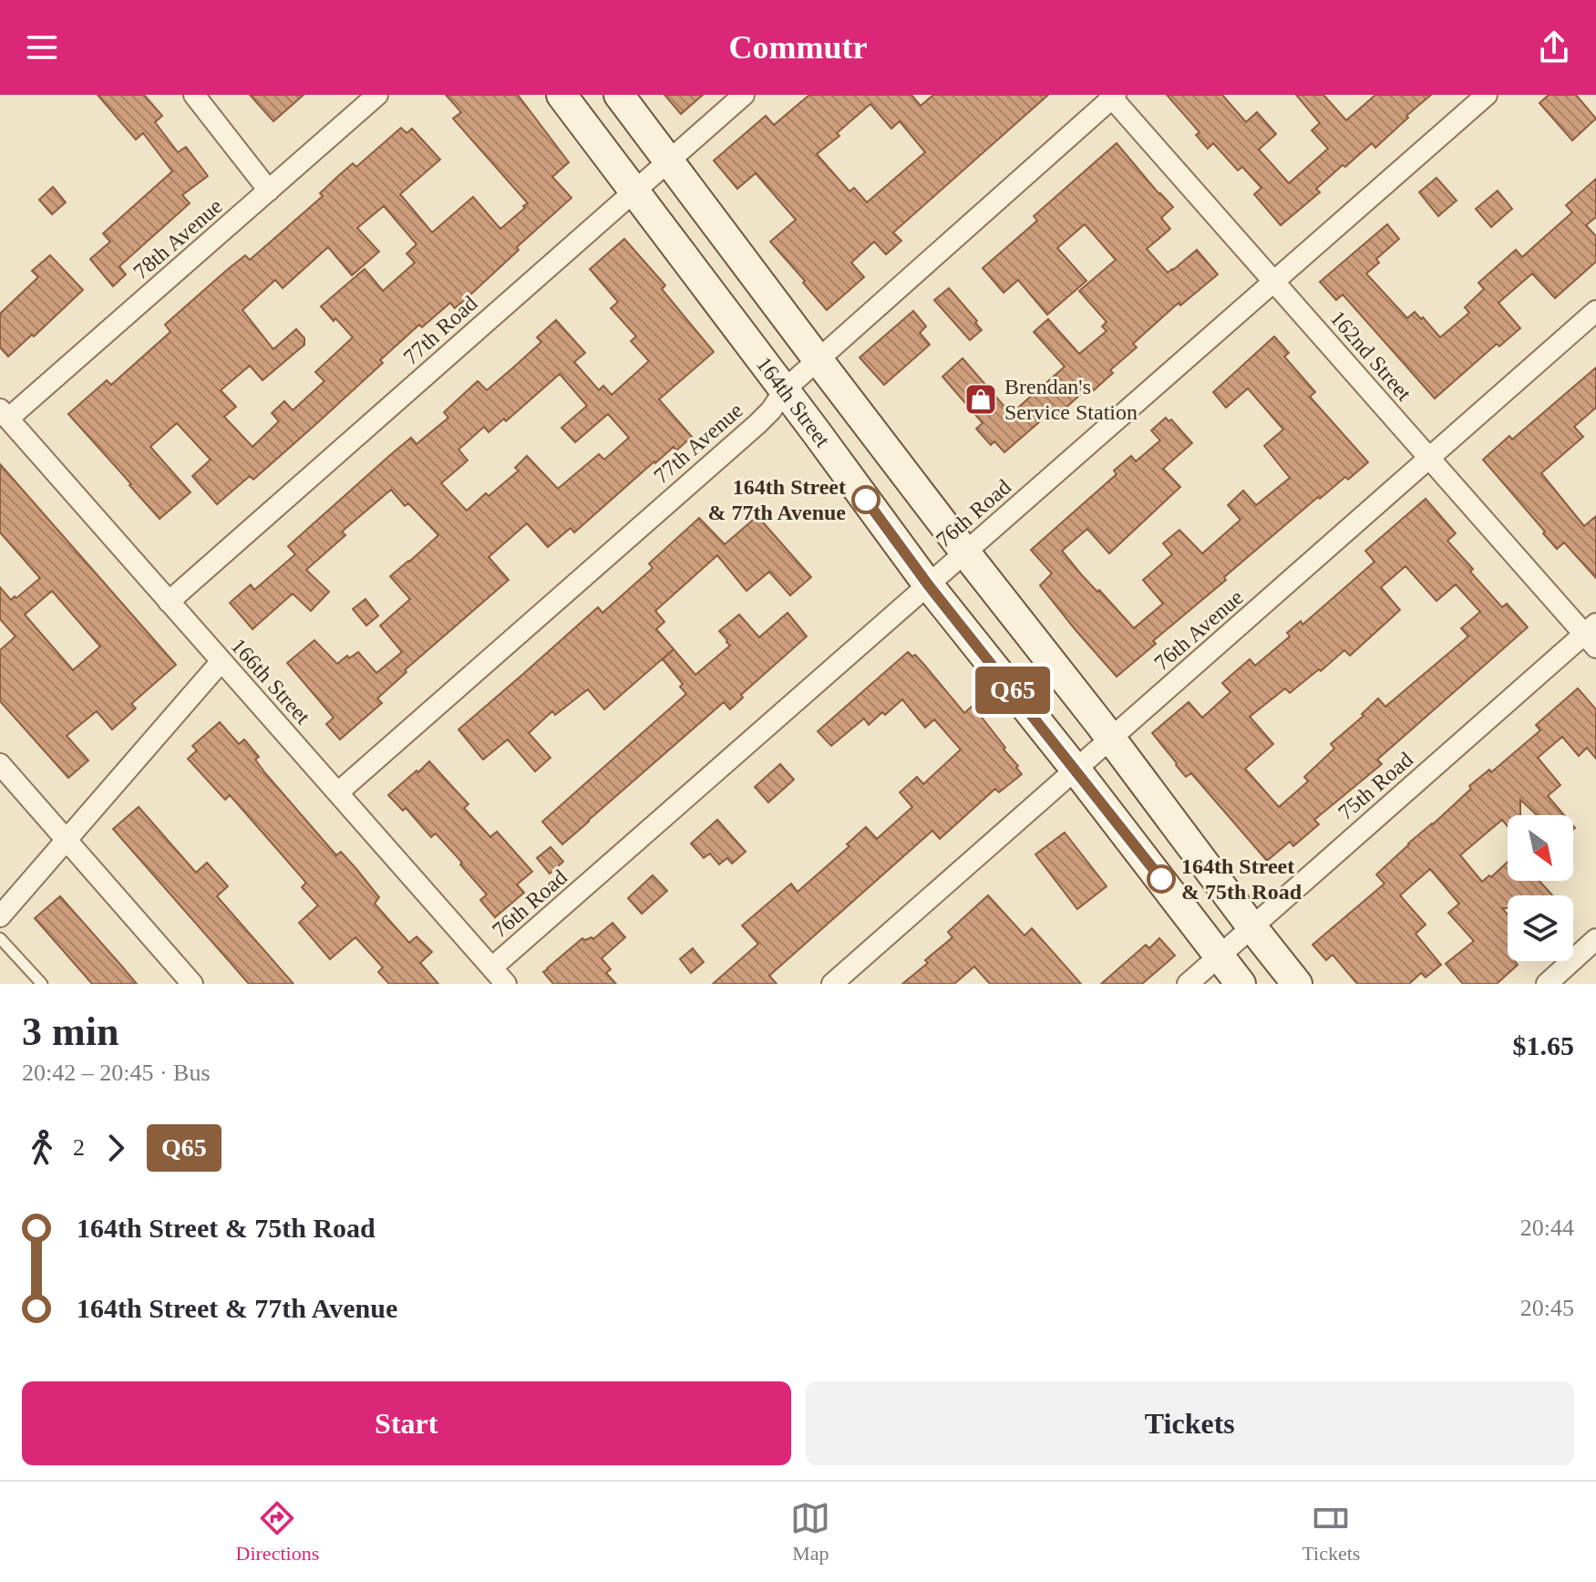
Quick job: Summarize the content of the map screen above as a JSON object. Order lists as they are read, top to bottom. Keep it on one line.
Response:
{"streets":{"street":["78th Avenue","77th Road","162nd Street","164th Street","77th Avenue","76th Road","76th Avenue","166th Street","75th Road"]},"crossings":[["78th Avenue","166th Street"],["77th Road","164th Street"],["77th Road","166th Street"],["162nd Street","77th Avenue"],["162nd Street","76th Road"],["162nd Street","76th Avenue"],["162nd Street","75th Road"],["164th Street","77th Avenue"],["164th Street","76th Road"],["164th Street","76th Avenue"],["164th Street","75th Road"],["77th Avenue","166th Street"],["76th Road","166th Street"]],"places":{"shop":["Brendan's Service Station"],"other":["164th Street & 77th Avenue","164th Street & 75th Road"]},"lines":["bus line Q65"],"north":"bottom right","page":{"header":"Commutr","on_map":"Q65","heading":["3 min","20:42 – 20:45 · Bus","$1.65"],"legs":["2","Q65"],"list":[{"name":"164th Street & 75th Road","value":"20:44"},{"name":"164th Street & 77th Avenue","value":"20:45"}],"buttons":["Start","Tickets"],"tabs":["Directions","Map","Tickets"]}}
